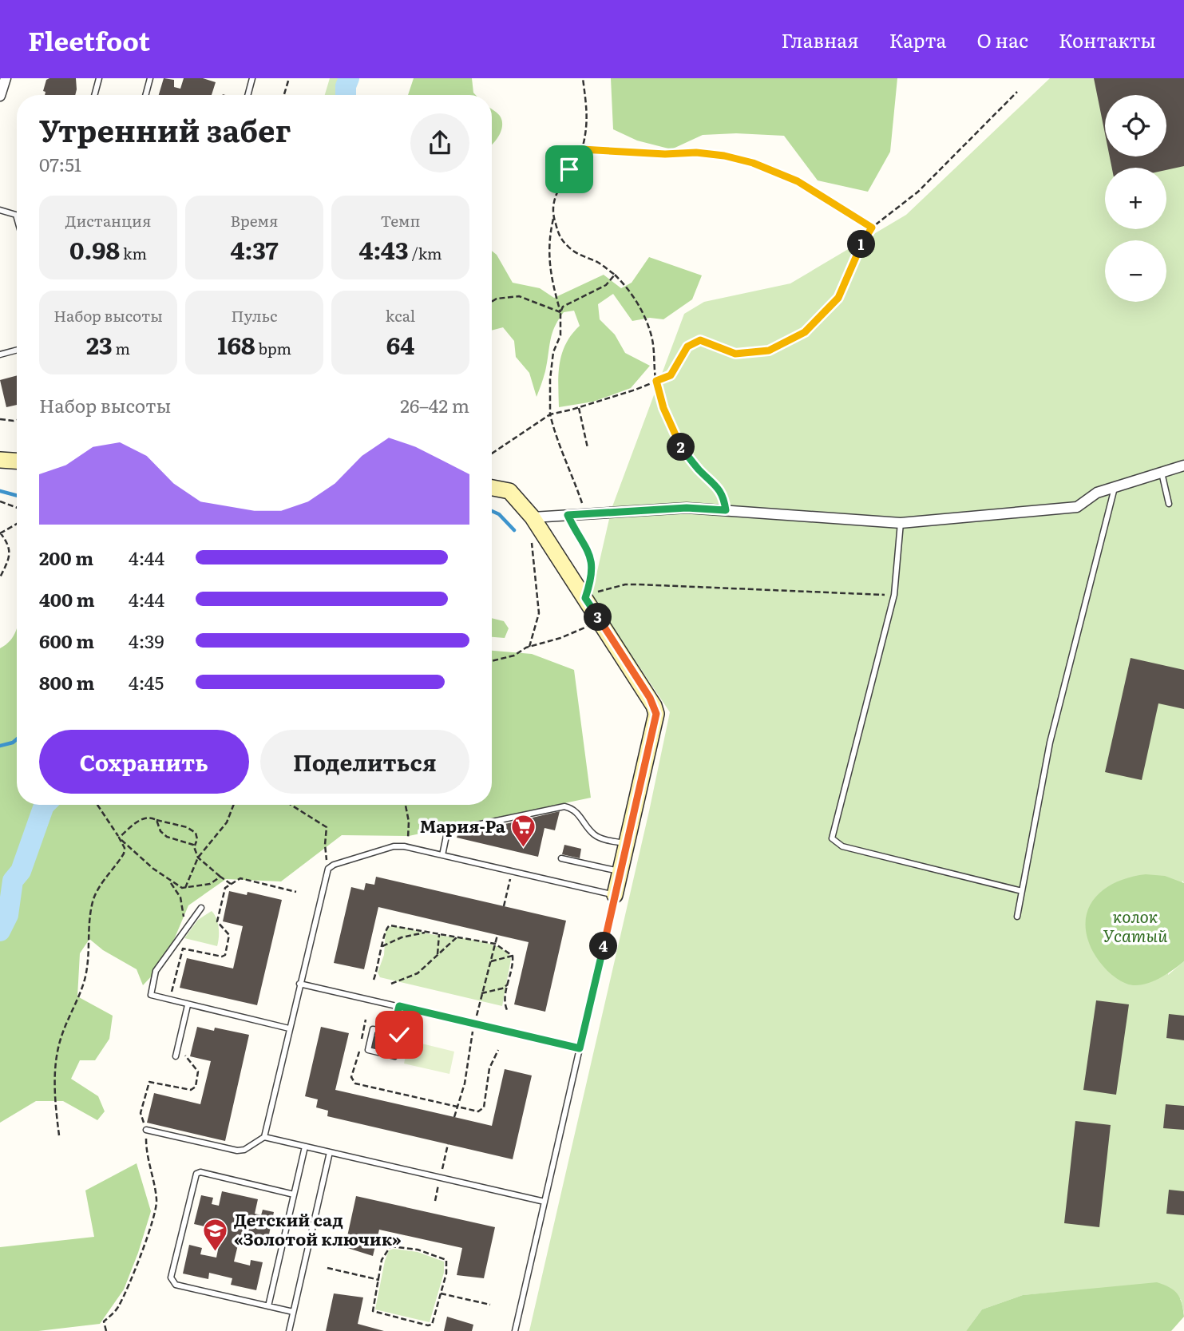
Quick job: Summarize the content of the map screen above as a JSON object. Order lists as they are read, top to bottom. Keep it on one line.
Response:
{"parks":["колок Усатый"],"places":{"supermarket":["Мария-Ра"],"school or university":["Детский сад «Золотой ключик»"]},"page":{"header":"Fleetfoot","nav":["Главная","Карта","О нас","Контакты"],"map_buttons":["+","−"],"heading":["Утренний забег","07:51"],"stats":[["Дистанция","0.98 km"],["Время","4:37"],["Темп","4:43 /km"],["Набор высоты","23 m"],["Пульс","168 bpm"],["kcal","64"]],"pins":["1","2","3","4"],"chart":["Набор высоты","26–42 m"],"list":[{"name":"200 m","note":"4:44"},{"name":"400 m","note":"4:44"},{"name":"600 m","note":"4:39"},{"name":"800 m","note":"4:45"}],"buttons":["Сохранить","Поделиться"]}}
